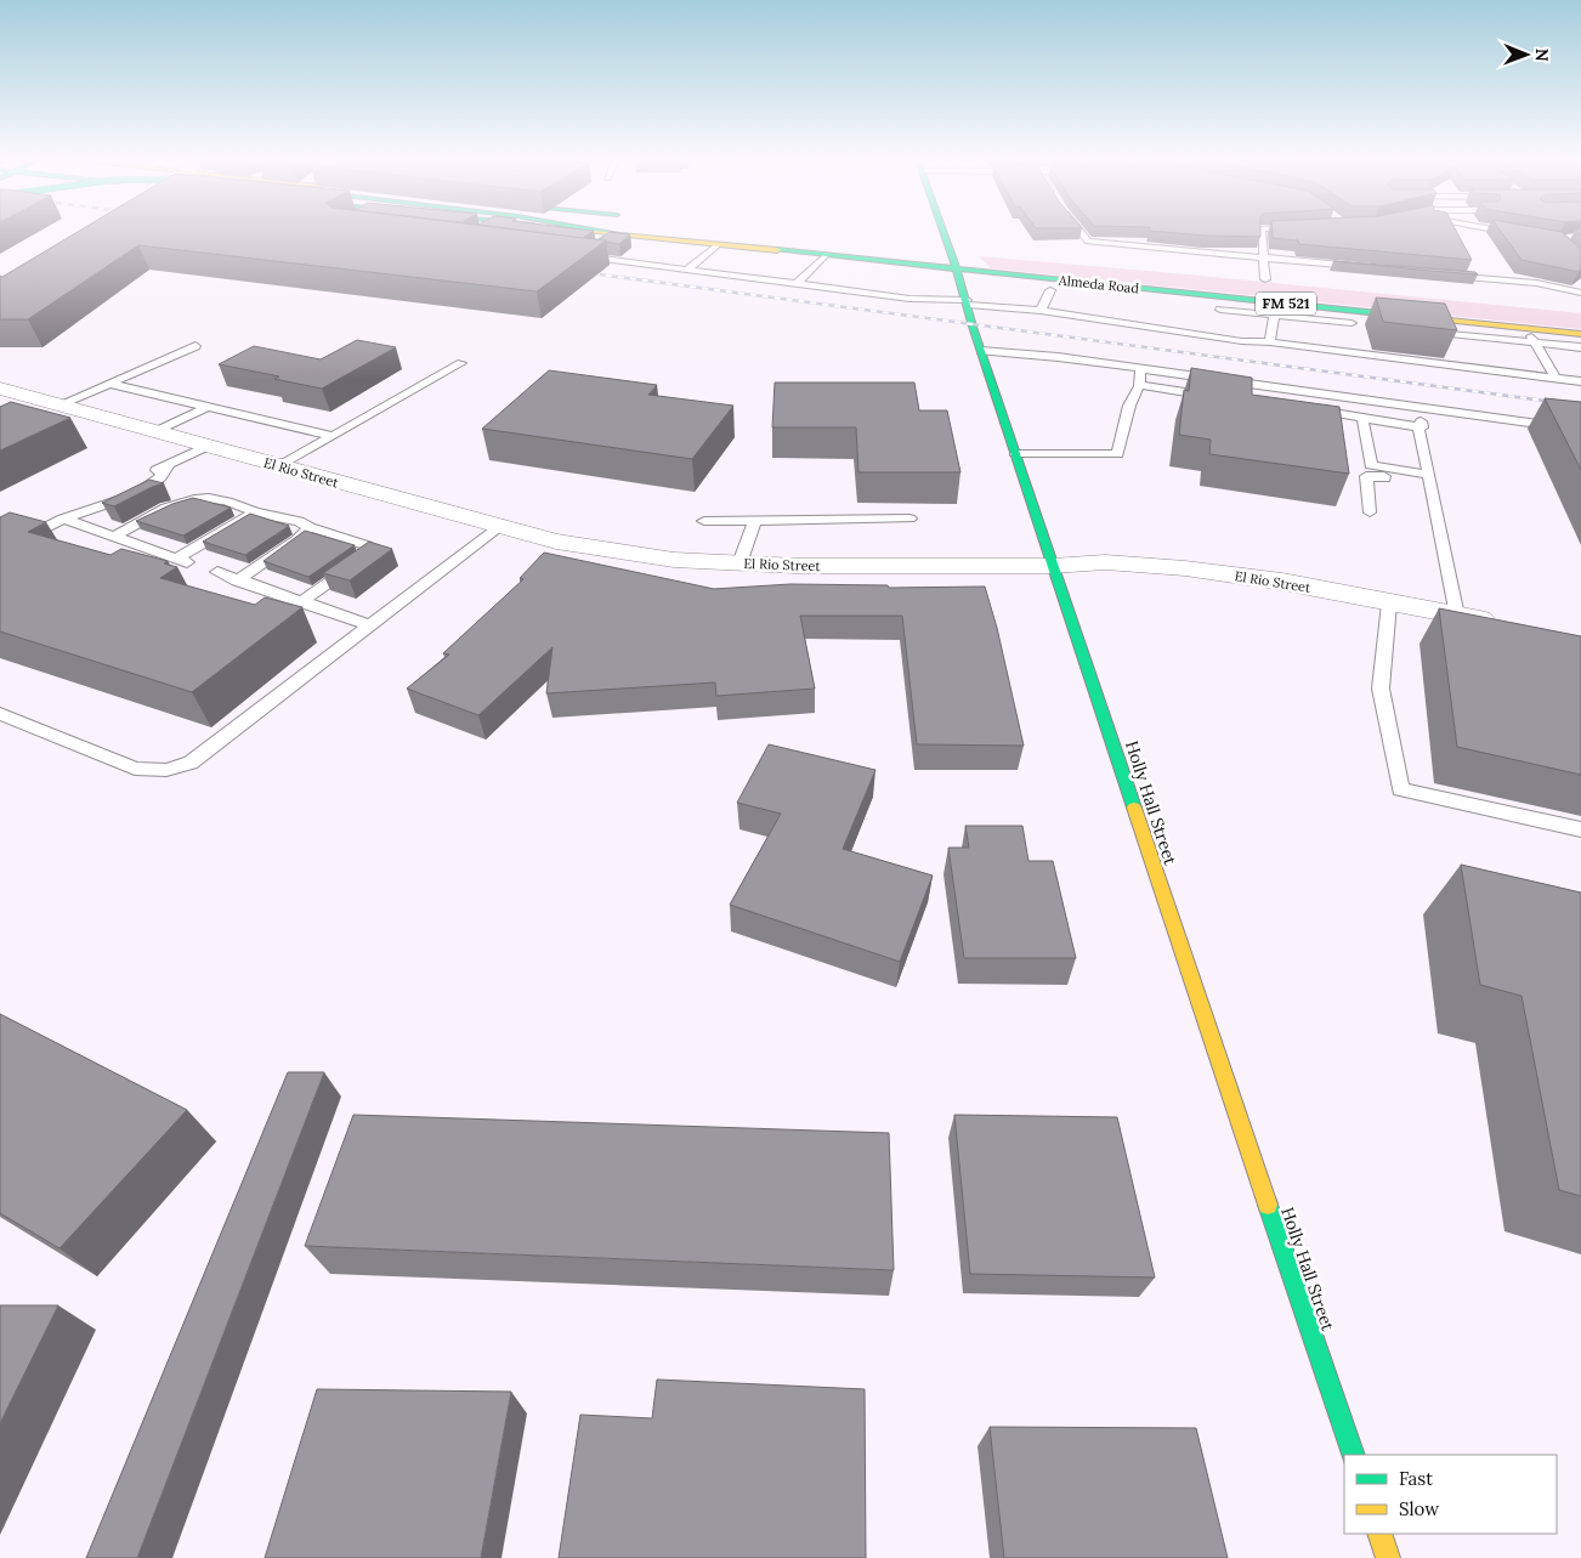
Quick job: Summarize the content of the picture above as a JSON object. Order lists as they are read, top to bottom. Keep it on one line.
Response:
{"streets":{"main road":["Almeda Road","FM 521","Holly Hall Street"],"street":["El Rio Street"]},"crossings":[["Almeda Road","Holly Hall Street"],["El Rio Street","Holly Hall Street"]],"legend":["Fast","Slow"],"north":"right"}
